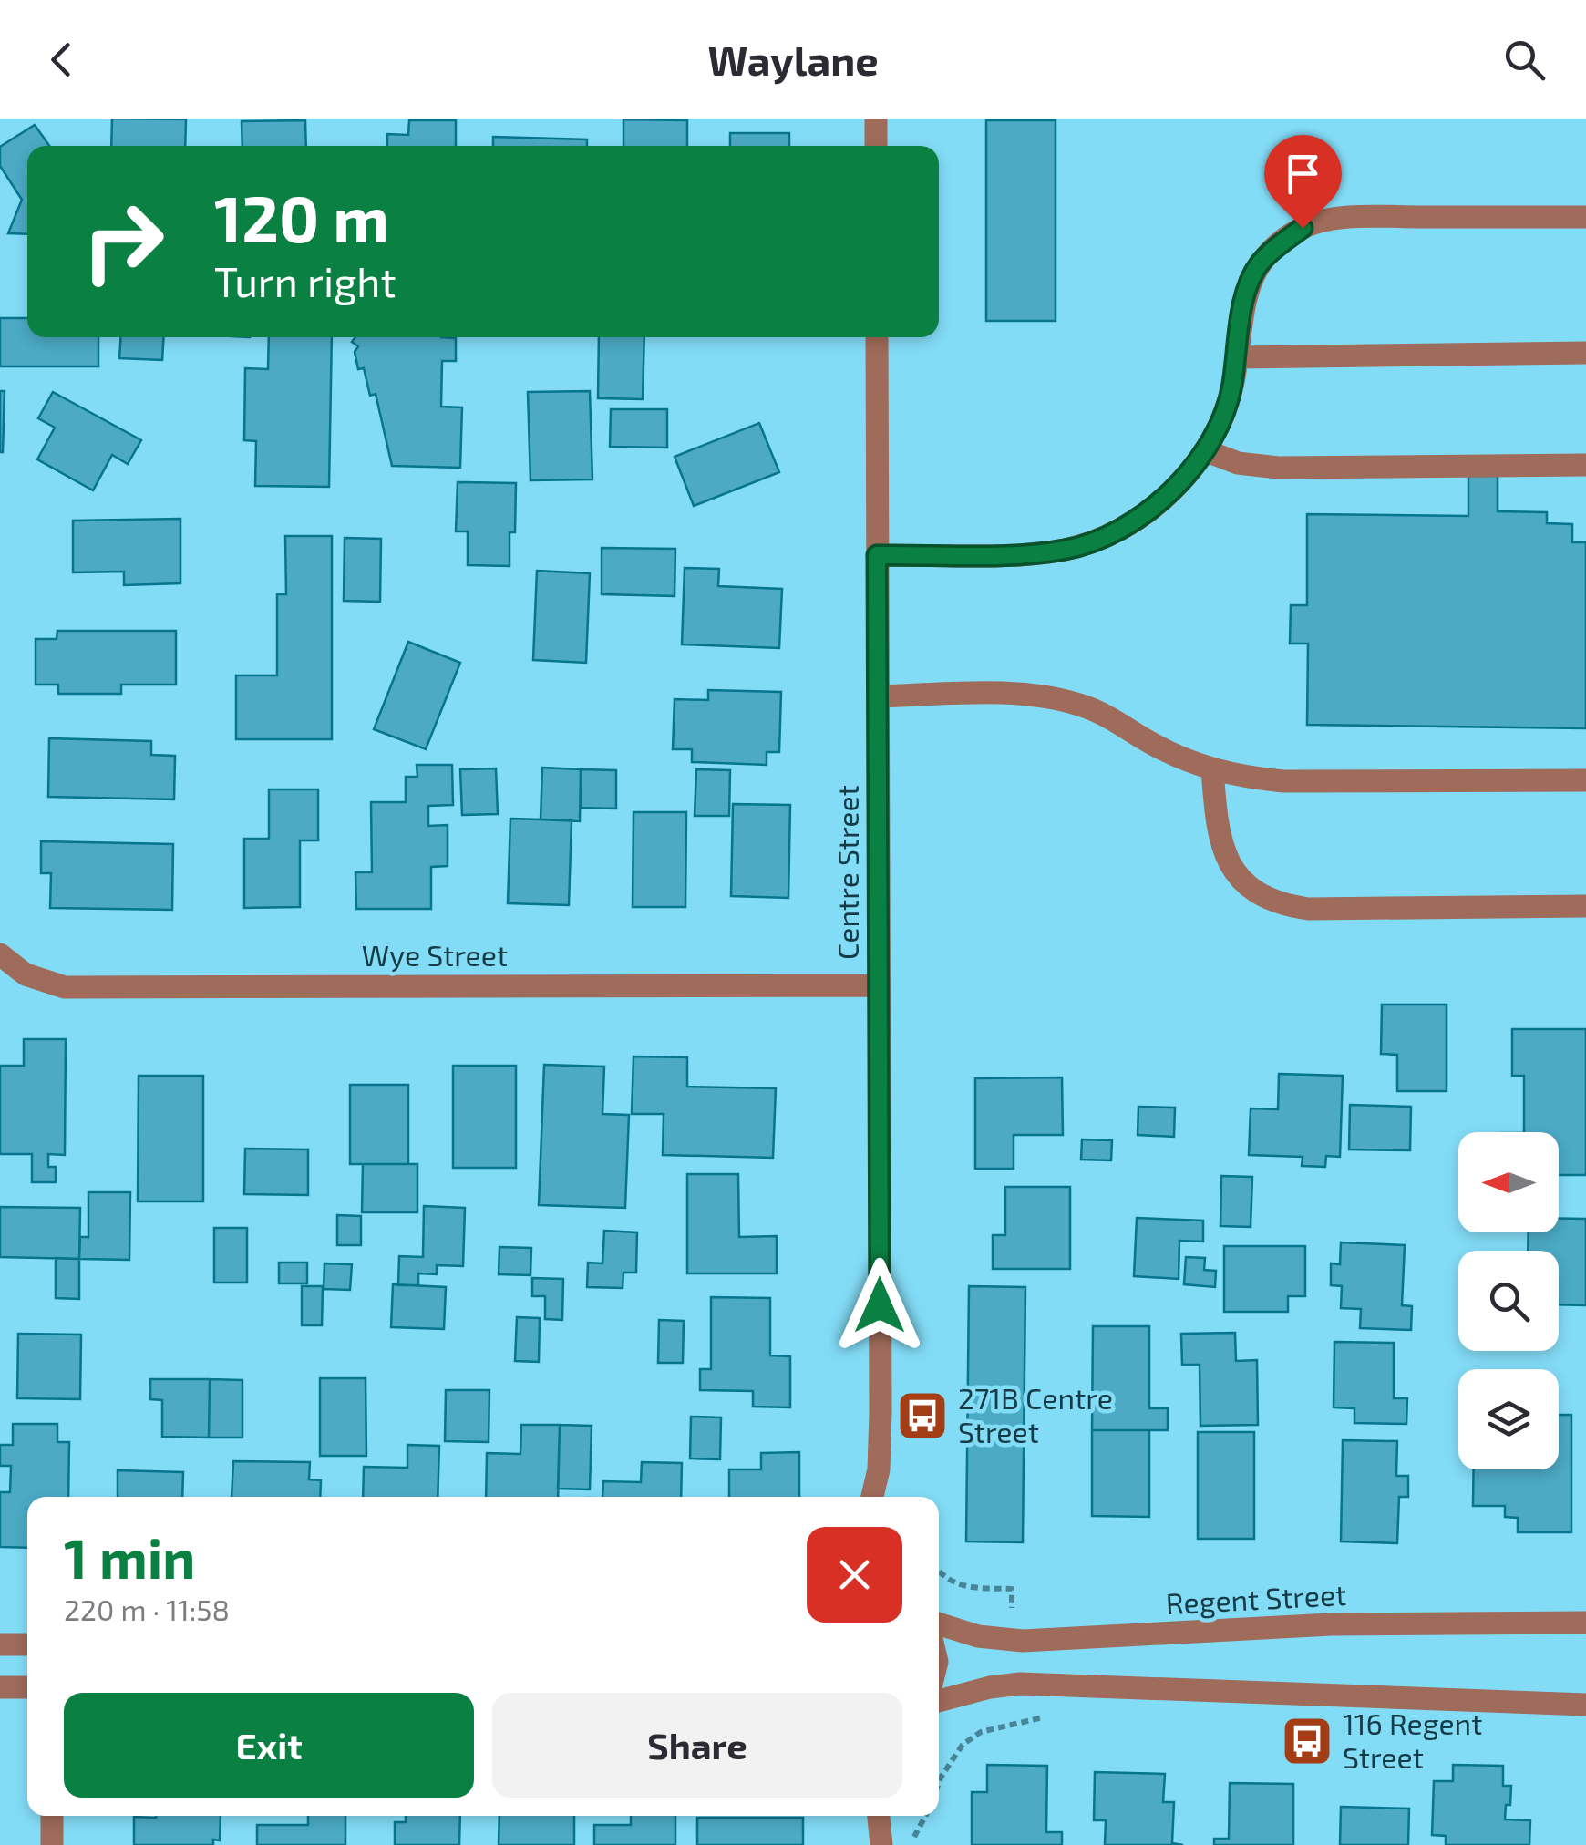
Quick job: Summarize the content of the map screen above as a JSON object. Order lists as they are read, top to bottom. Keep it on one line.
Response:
{"streets":{"street":["Centre Street","Wye Street","Regent Street"]},"crossings":[["Centre Street","Wye Street"]],"places":{"bus stop":["271B Centre Street","116 Regent Street"]},"north":"left","page":{"header":"Waylane","turn":["120 m","Turn right"],"heading":["1 min","220 m · 11:58"],"buttons":["Exit","Share"]}}
